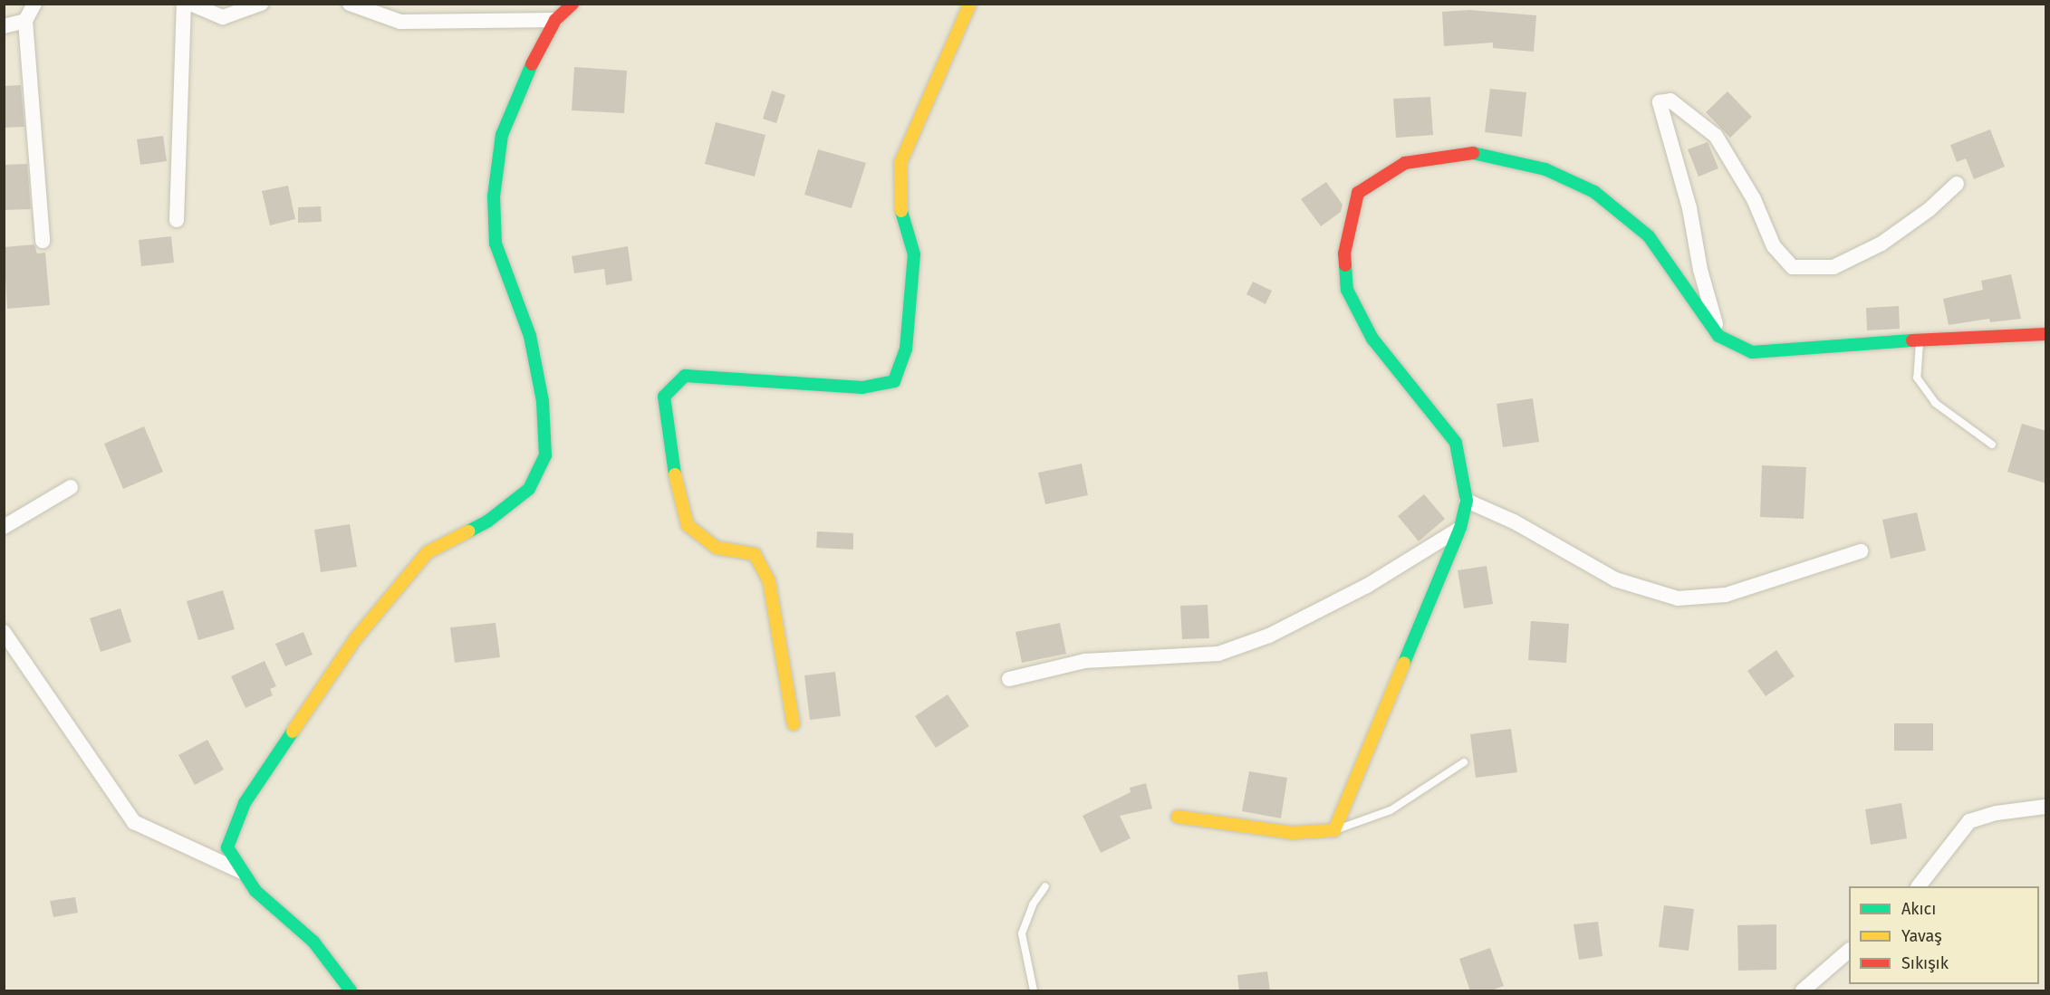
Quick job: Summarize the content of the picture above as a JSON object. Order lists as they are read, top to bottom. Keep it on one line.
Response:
{"legend":["Akıcı","Yavaş","Sıkışık"]}
